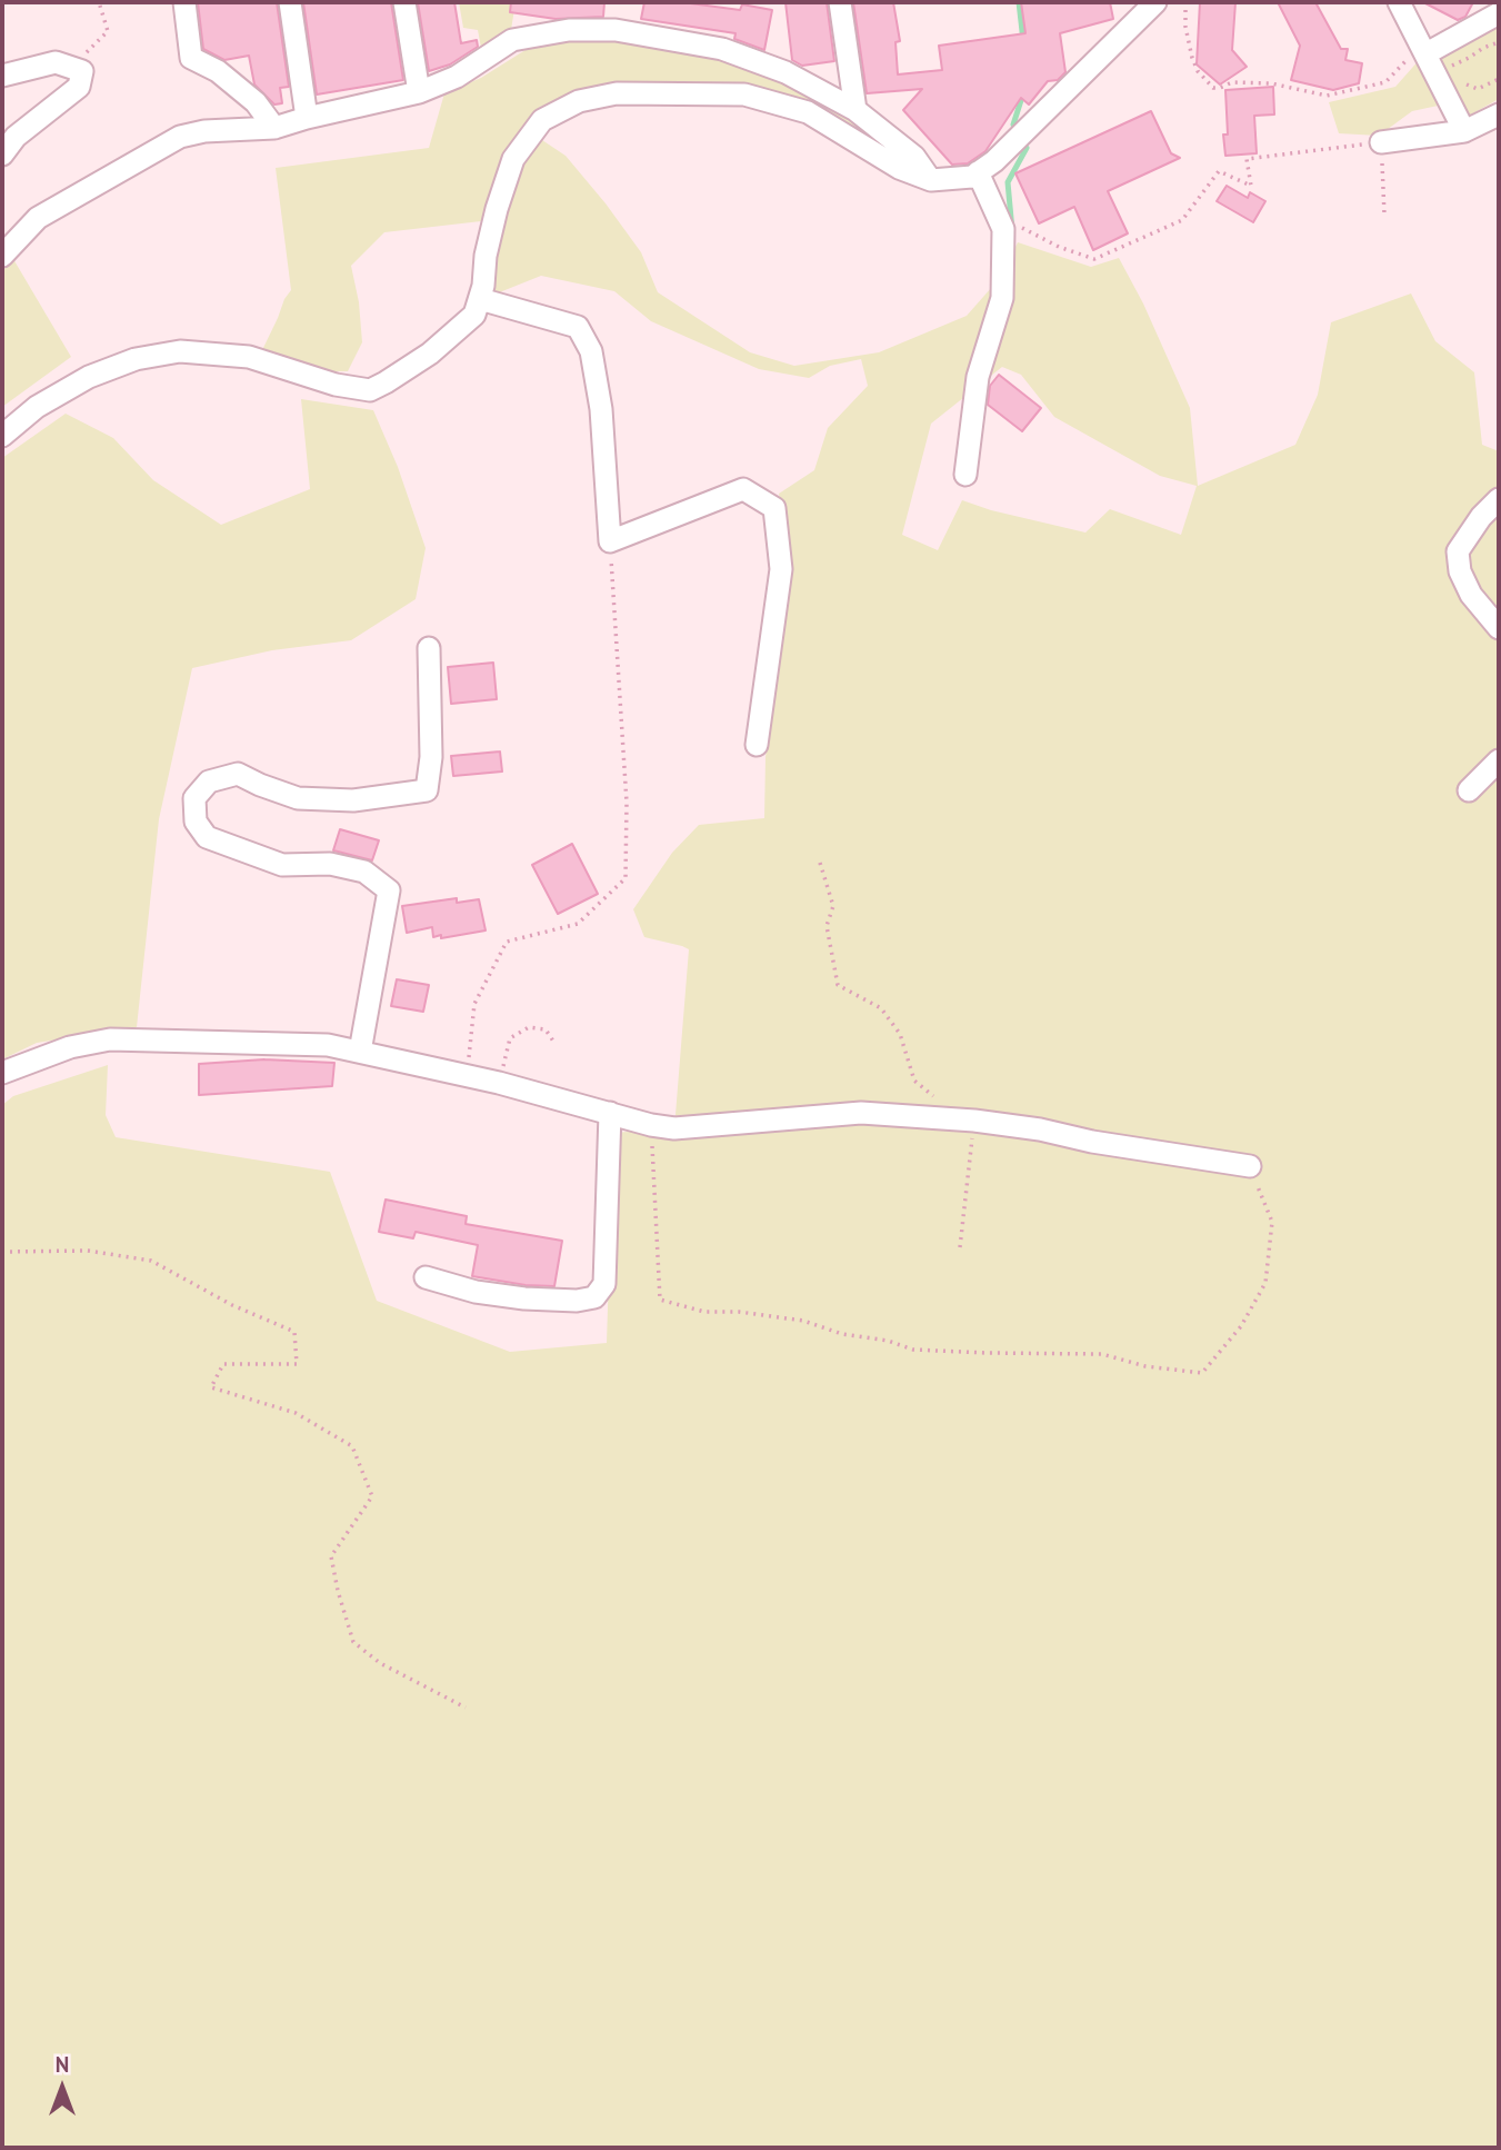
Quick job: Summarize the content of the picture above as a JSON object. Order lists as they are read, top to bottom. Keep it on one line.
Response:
{"north":"top"}
